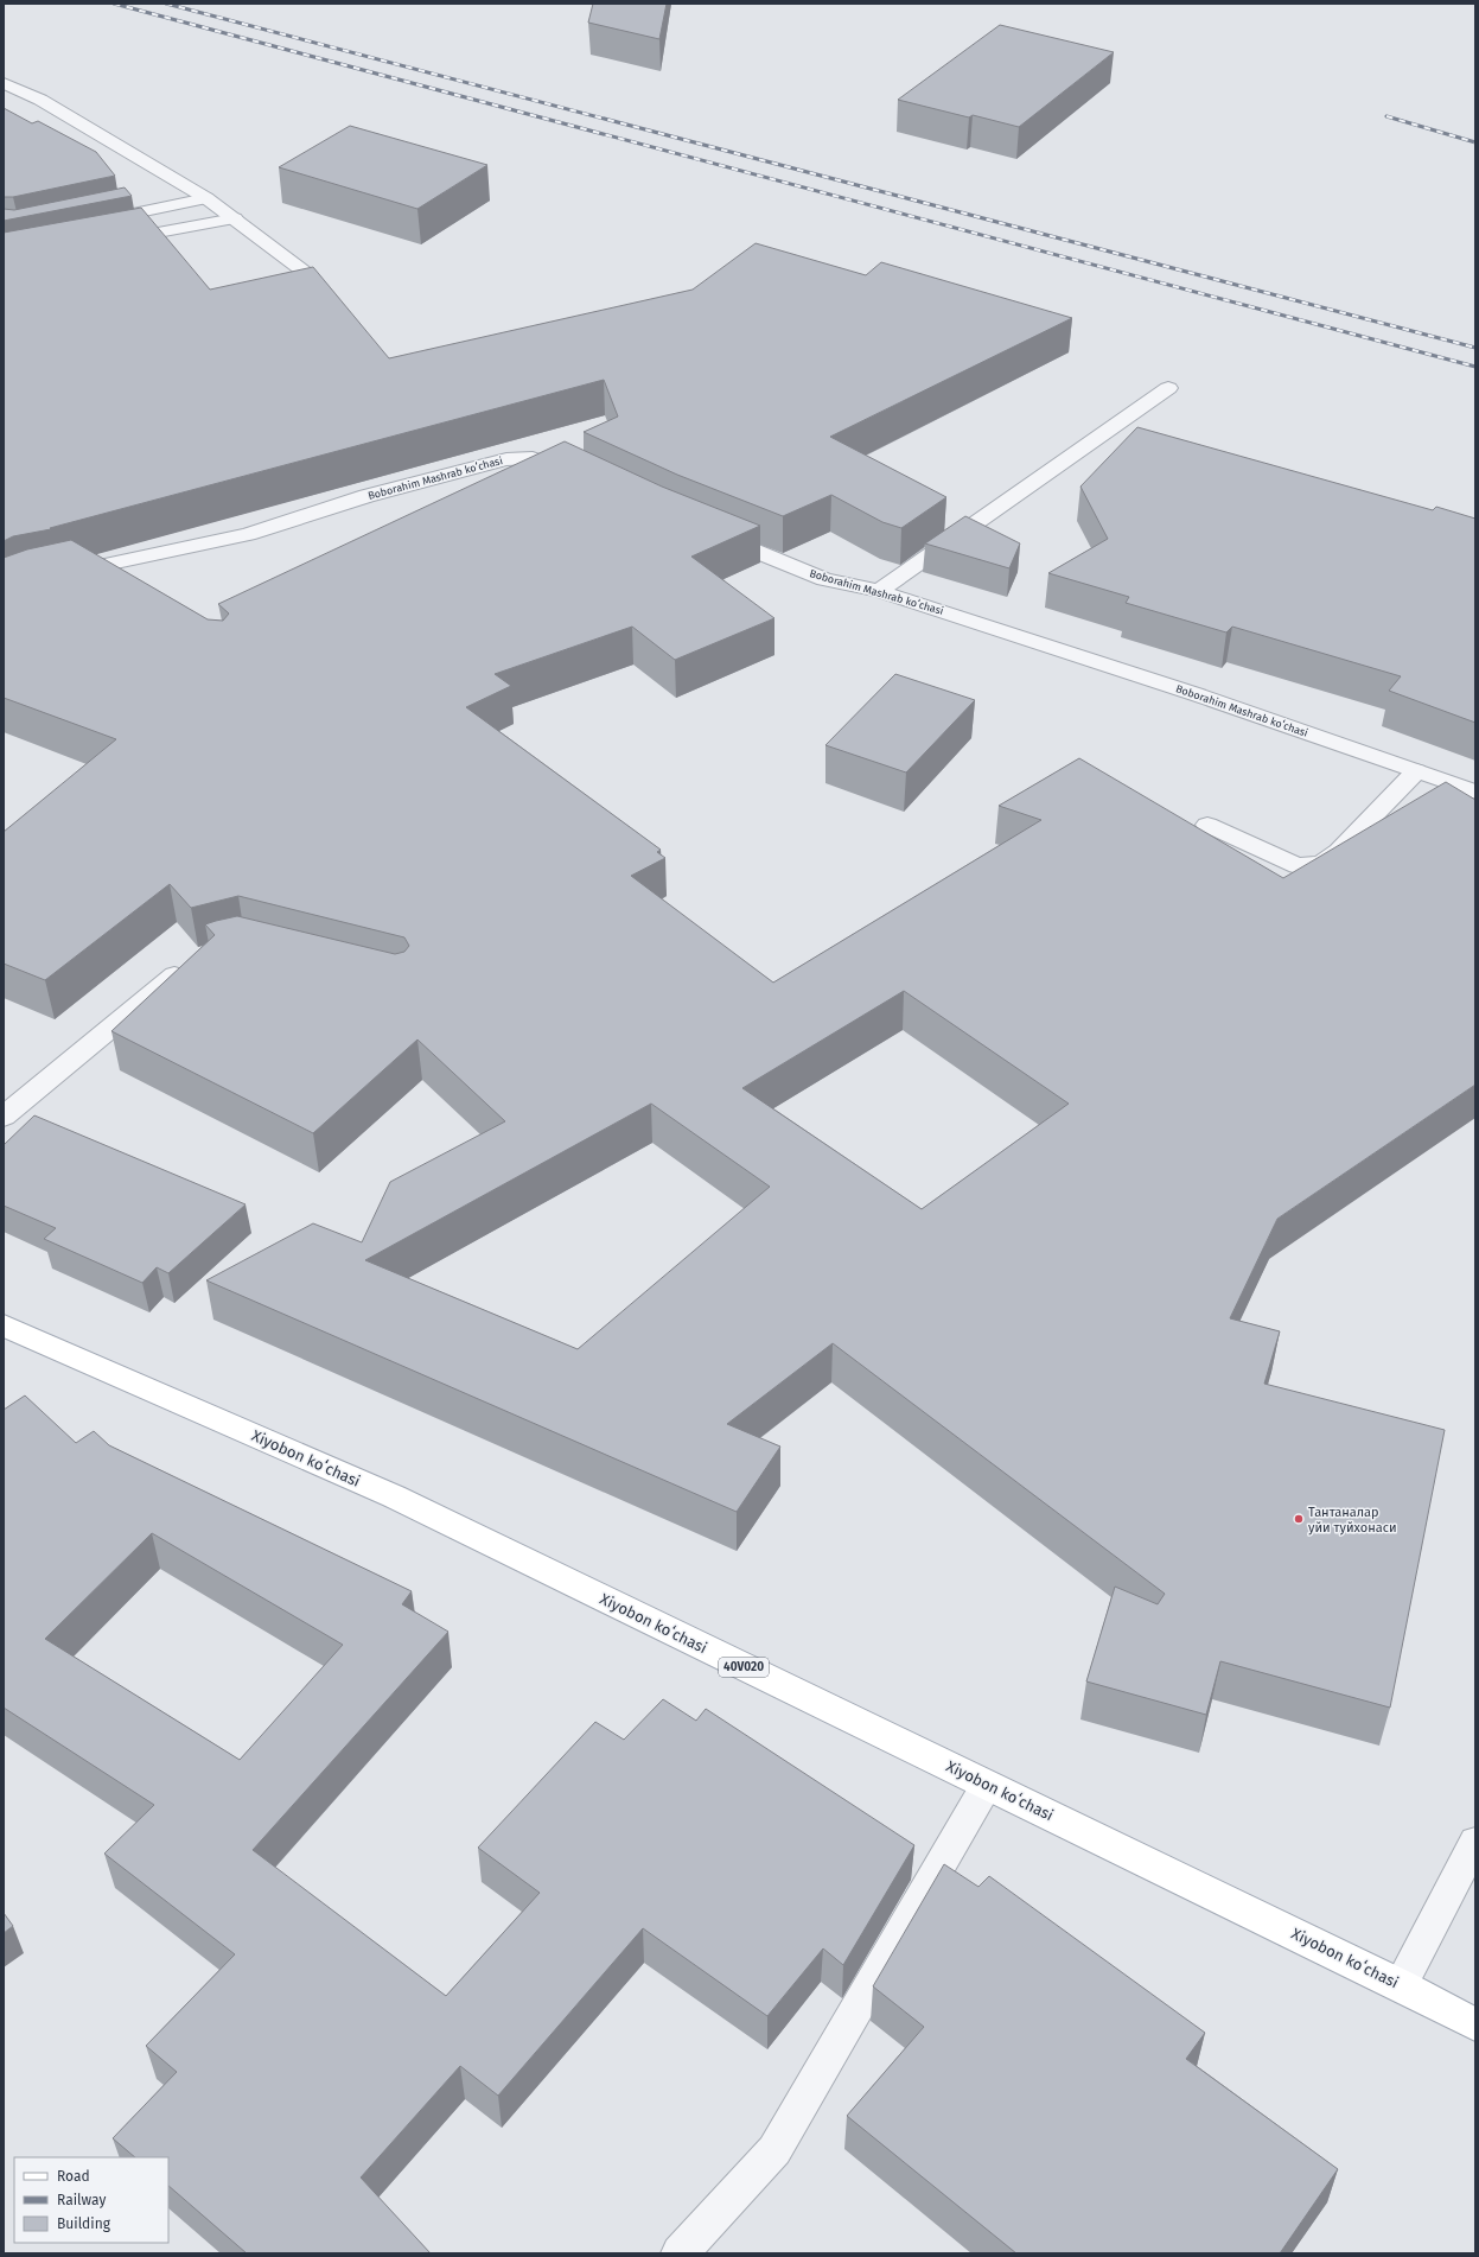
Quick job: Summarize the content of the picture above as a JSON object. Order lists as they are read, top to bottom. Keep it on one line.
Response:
{"streets":{"main road":["Xiyobon koʻchasi","40V020"],"street":["Boborahim Mashrab koʻchasi"]},"places":["Тантаналар уйи туйхонаси"],"legend":["Road","Railway","Building"]}
